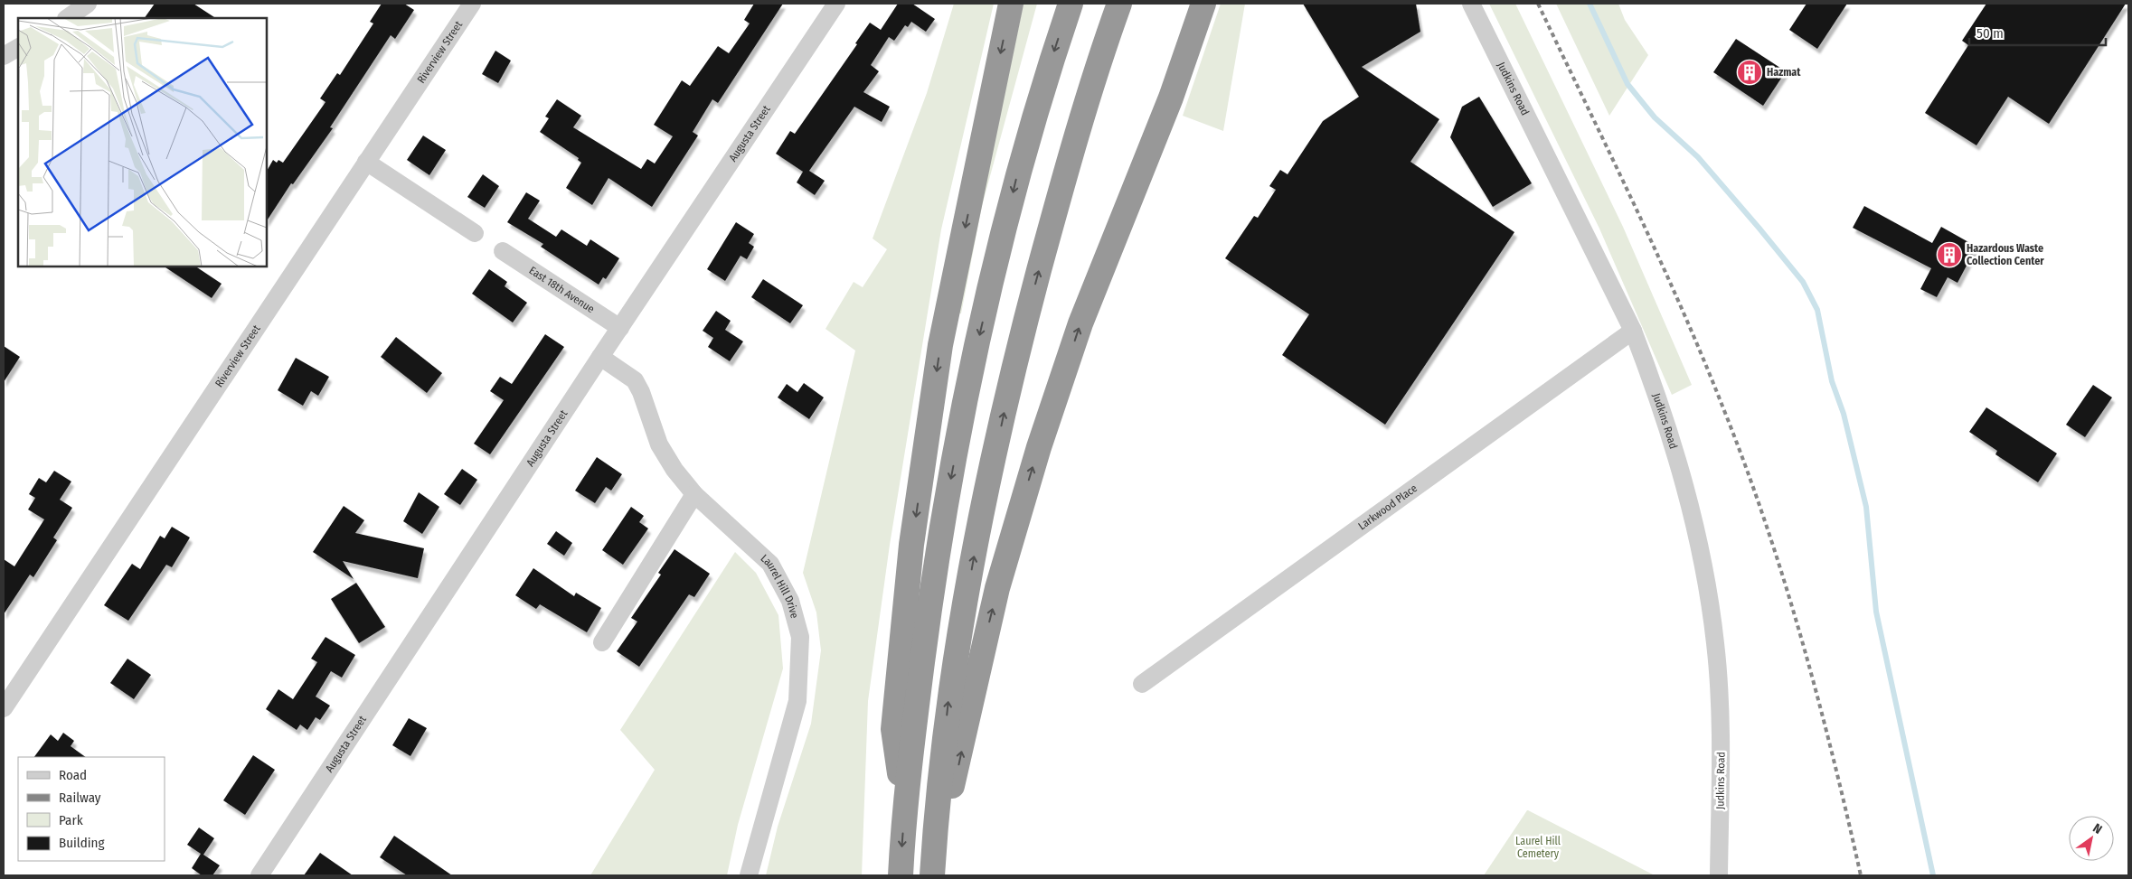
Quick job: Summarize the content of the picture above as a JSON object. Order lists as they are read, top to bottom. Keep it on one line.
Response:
{"streets":{"street":["Riverview Street","Judkins Road","Augusta Street","East 18th Avenue","Larkwood Place","Laurel Hill Drive"]},"crossings":[["Judkins Road","Larkwood Place"],["Augusta Street","East 18th Avenue"],["Augusta Street","Laurel Hill Drive"]],"parks":["Laurel Hill Cemetery"],"places":{"building":["Hazmat","Hazardous Waste Collection Center"]},"legend":["Road","Railway","Park","Building"],"scale_bar":"50 m","north":"top right"}
